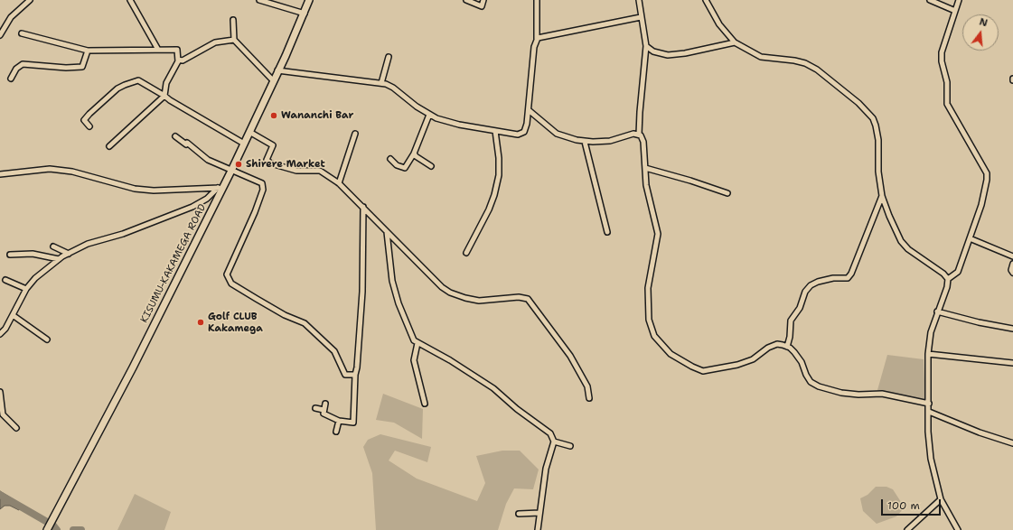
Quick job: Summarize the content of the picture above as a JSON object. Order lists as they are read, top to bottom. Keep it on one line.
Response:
{"streets":{"highway":["KISUMU-KAKAMEGA ROAD"]},"places":["Wananchi Bar","Shirere Market","Golf CLUB Kakamega"],"scale_bar":"100 m","north":"top"}
